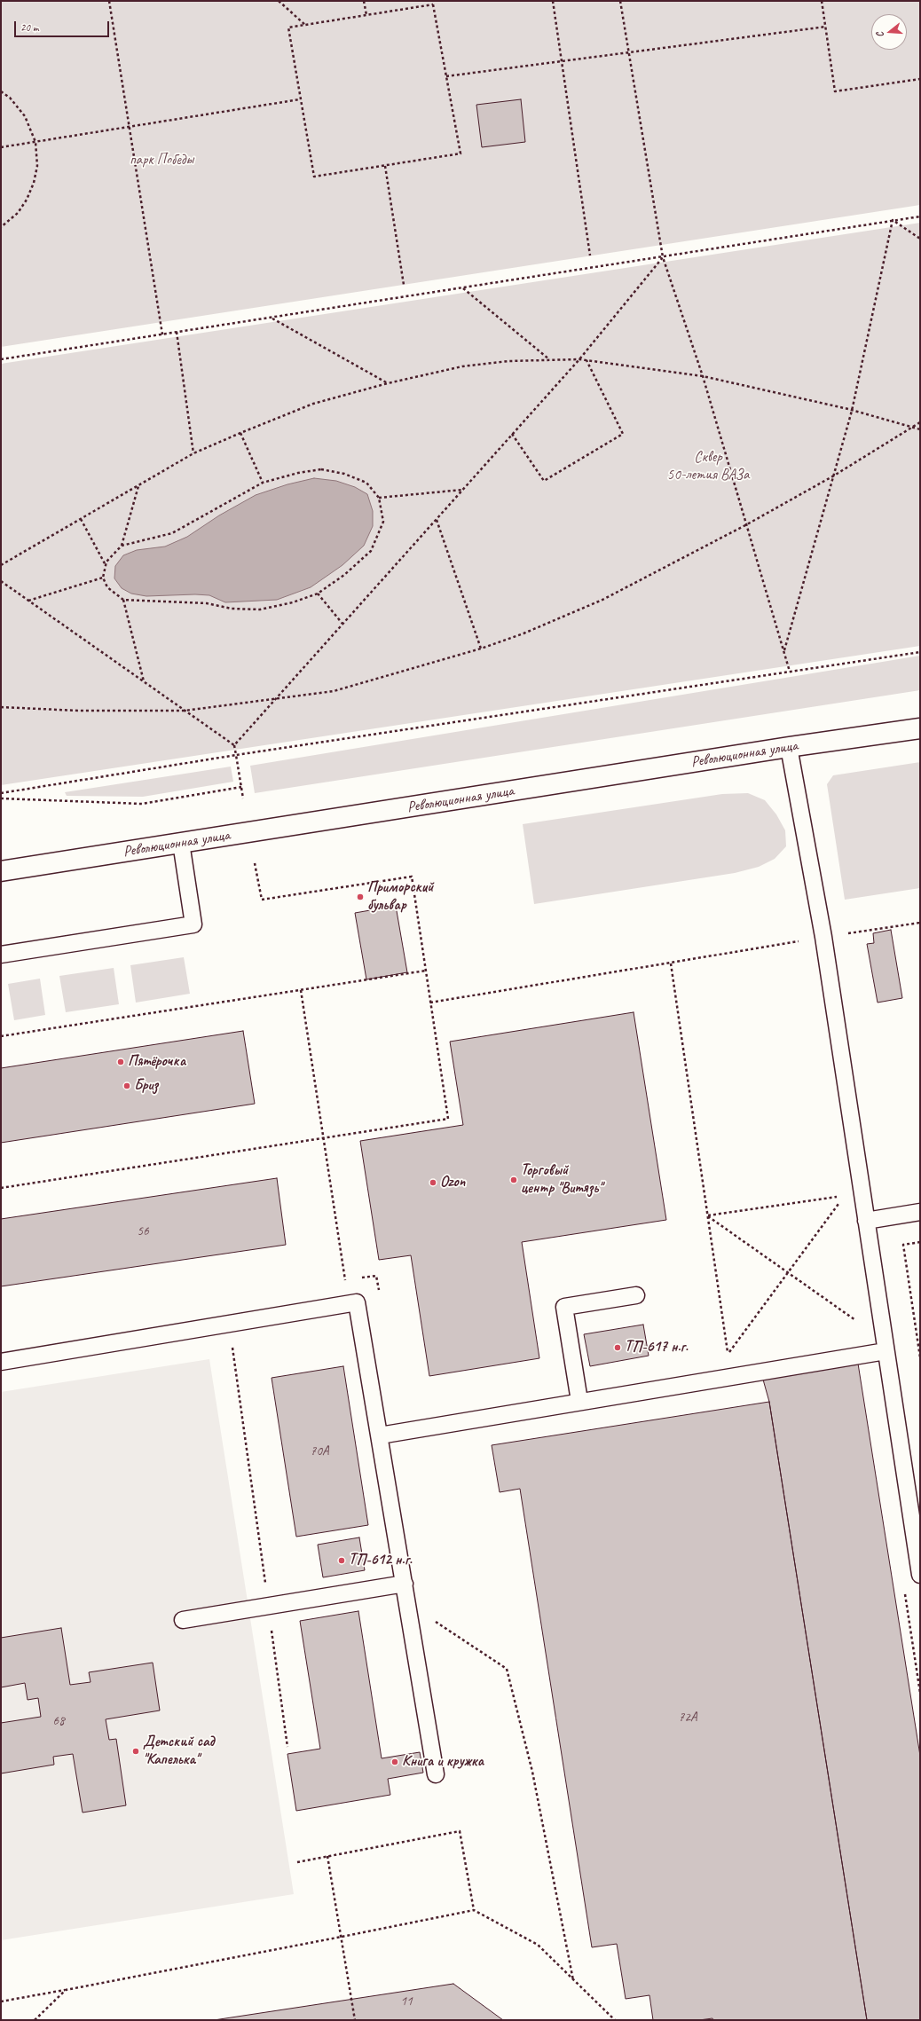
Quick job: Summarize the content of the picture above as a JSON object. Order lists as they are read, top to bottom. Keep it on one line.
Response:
{"streets":{"main road":["Революционная улица"]},"parks":["парк Победы","Сквер 50-летия ВАЗа"],"places":["Приморский бульвар","Пятёрочка","Бриз","Торговый центр \"Витязь\"","Ozon","ТП-617 н.г.","ТП-612 н.г.","Детский сад \"Капелька\"","Книга и кружка"],"house_numbers":["56","70А","72А","68","11"],"scale_bar":"20 m","north":"left"}
